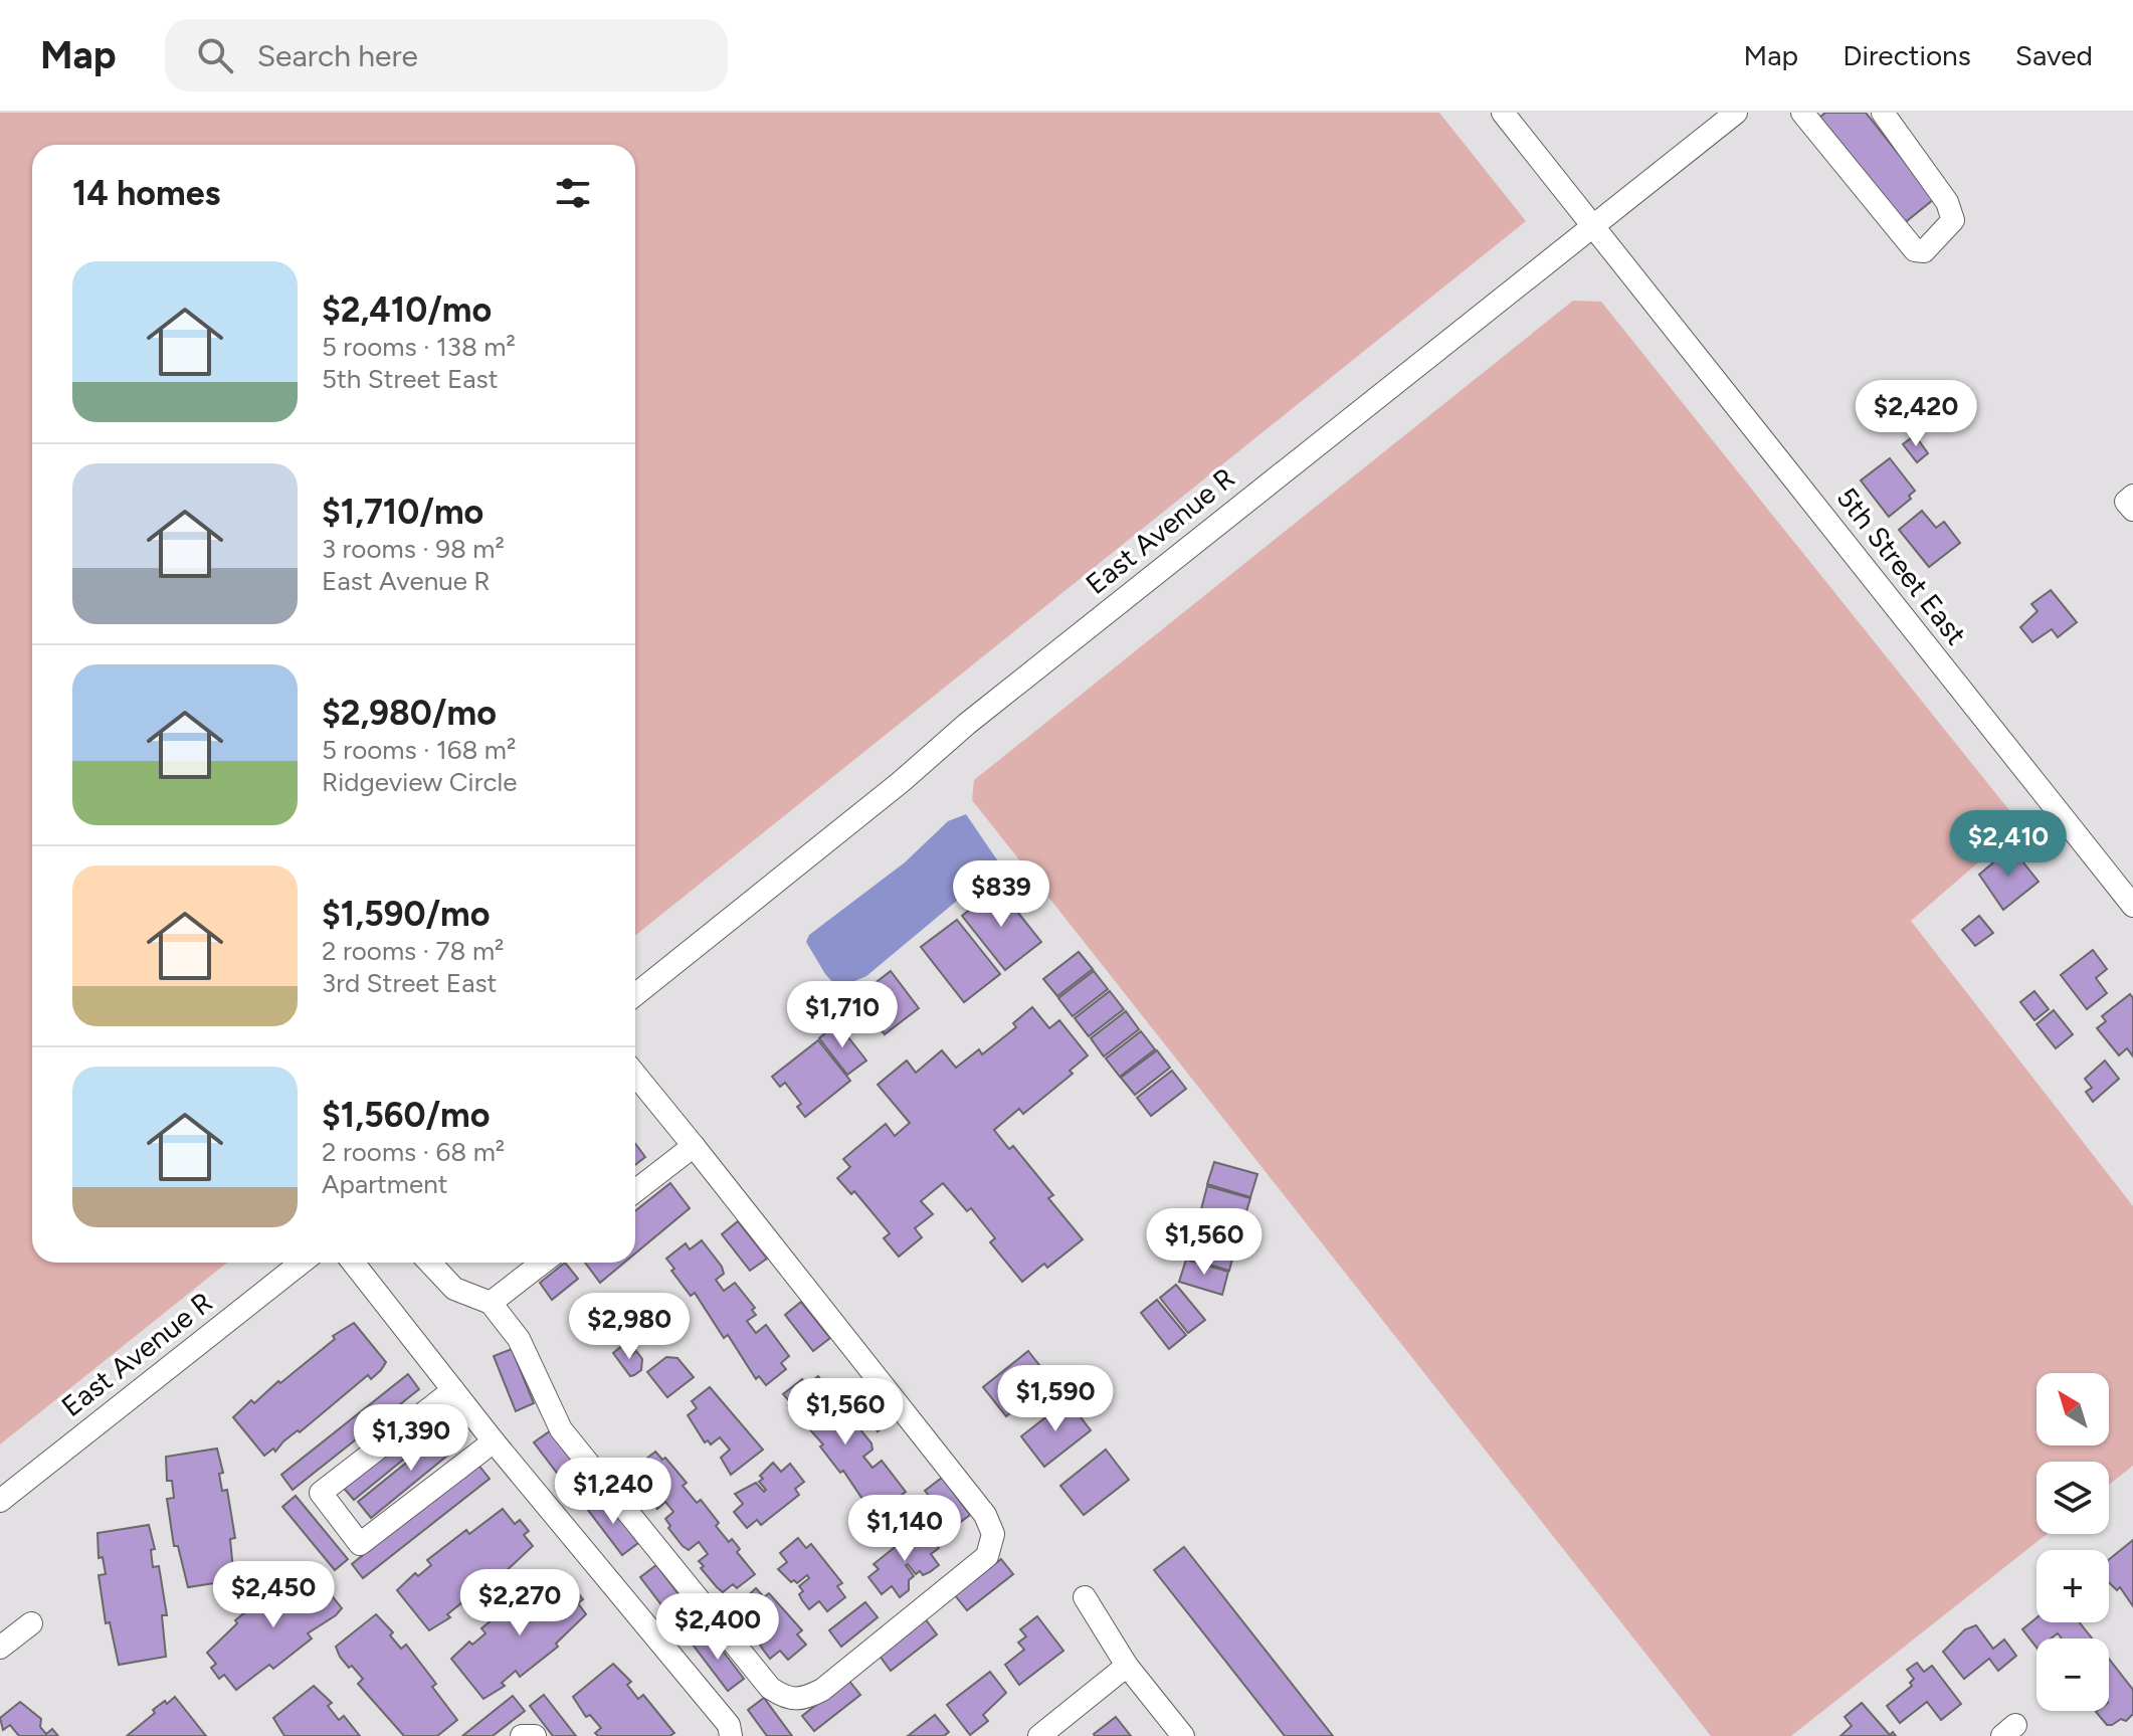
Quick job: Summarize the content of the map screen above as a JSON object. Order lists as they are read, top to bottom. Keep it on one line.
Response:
{"streets":{"street":["East Avenue R","5th Street East"]},"crossings":[["East Avenue R","5th Street East"]],"north":"top left","page":{"header":"Map","search":"Search here","nav":["Map","Directions","Saved"],"heading":"14 homes","list":[{"name":"$2,410/mo","note":"5 rooms · 138 m² · 5th Street East"},{"name":"$1,710/mo","note":"3 rooms · 98 m² · East Avenue R"},{"name":"$2,980/mo","note":"5 rooms · 168 m² · Ridgeview Circle"},{"name":"$1,590/mo","note":"2 rooms · 78 m² · 3rd Street East"},{"name":"$1,560/mo","note":"2 rooms · 68 m² · Apartment"}],"price":["$2,420","$2,410","$839","$1,710","$1,560","$2,980","$1,590","$1,560","$1,390","$1,240","$1,140","$2,450","$2,270","$2,400"],"map_buttons":["+","−"]}}
